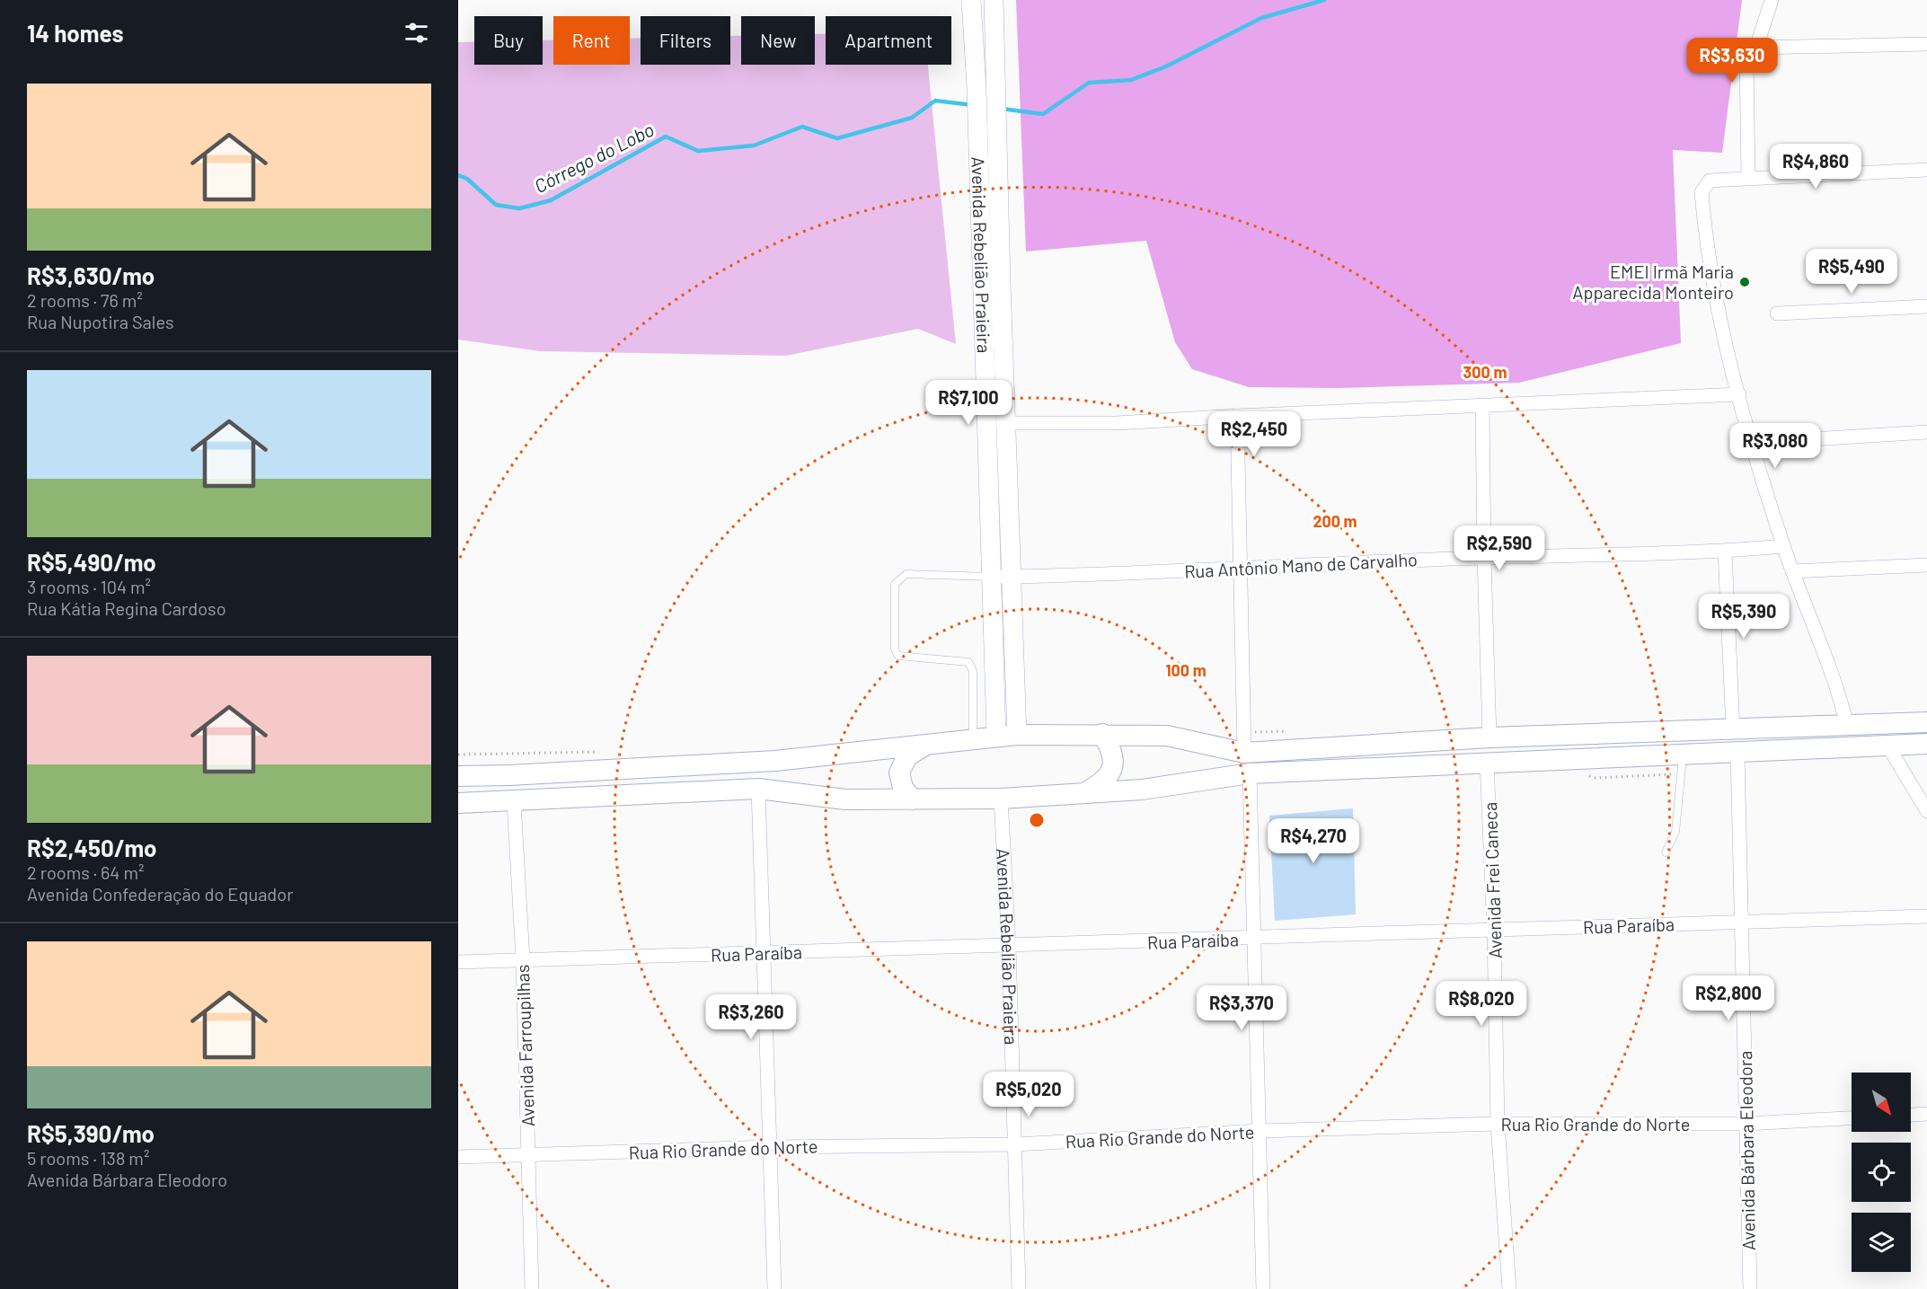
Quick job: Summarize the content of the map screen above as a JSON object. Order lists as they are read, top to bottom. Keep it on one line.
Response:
{"streets":{"street":["Avenida Rebelião Praieira","Rua Antônio Mano de Carvalho","Avenida Frei Caneca","Rua Paraíba","Avenida Farroupilhas","Rua Rio Grande do Norte","Avenida Bárbara Eleodora"]},"crossings":[["Avenida Rebelião Praieira","Rua Antônio Mano de Carvalho"],["Avenida Rebelião Praieira","Rua Paraíba"],["Avenida Rebelião Praieira","Rua Rio Grande do Norte"],["Avenida Frei Caneca","Rua Paraíba"],["Avenida Frei Caneca","Rua Rio Grande do Norte"],["Rua Paraíba","Avenida Farroupilhas"],["Rua Paraíba","Avenida Bárbara Eleodora"],["Avenida Farroupilhas","Rua Rio Grande do Norte"],["Rua Rio Grande do Norte","Avenida Bárbara Eleodora"]],"water":["Córrego do Lobo"],"places":["EMEI Irmã Maria Apparecida Monteiro"],"north":"bottom right","page":{"heading":"14 homes","chip":["Buy","Rent","Filters","New","Apartment"],"price":["R$3,630","R$4,860","R$5,490","R$7,100","R$2,450","R$3,080","R$2,590","R$5,390","R$4,270","R$2,800","R$8,020","R$3,370","R$3,260","R$5,020"],"list":[{"name":"R$3,630/mo","note":"2 rooms · 76 m² · Rua Nupotira Sales"},{"name":"R$5,490/mo","note":"3 rooms · 104 m² · Rua Kátia Regina Cardoso"},{"name":"R$2,450/mo","note":"2 rooms · 64 m² · Avenida Confederação do Equador"},{"name":"R$5,390/mo","note":"5 rooms · 138 m² · Avenida Bárbara Eleodoro"}]},"rings":["300 m","200 m","100 m"]}
